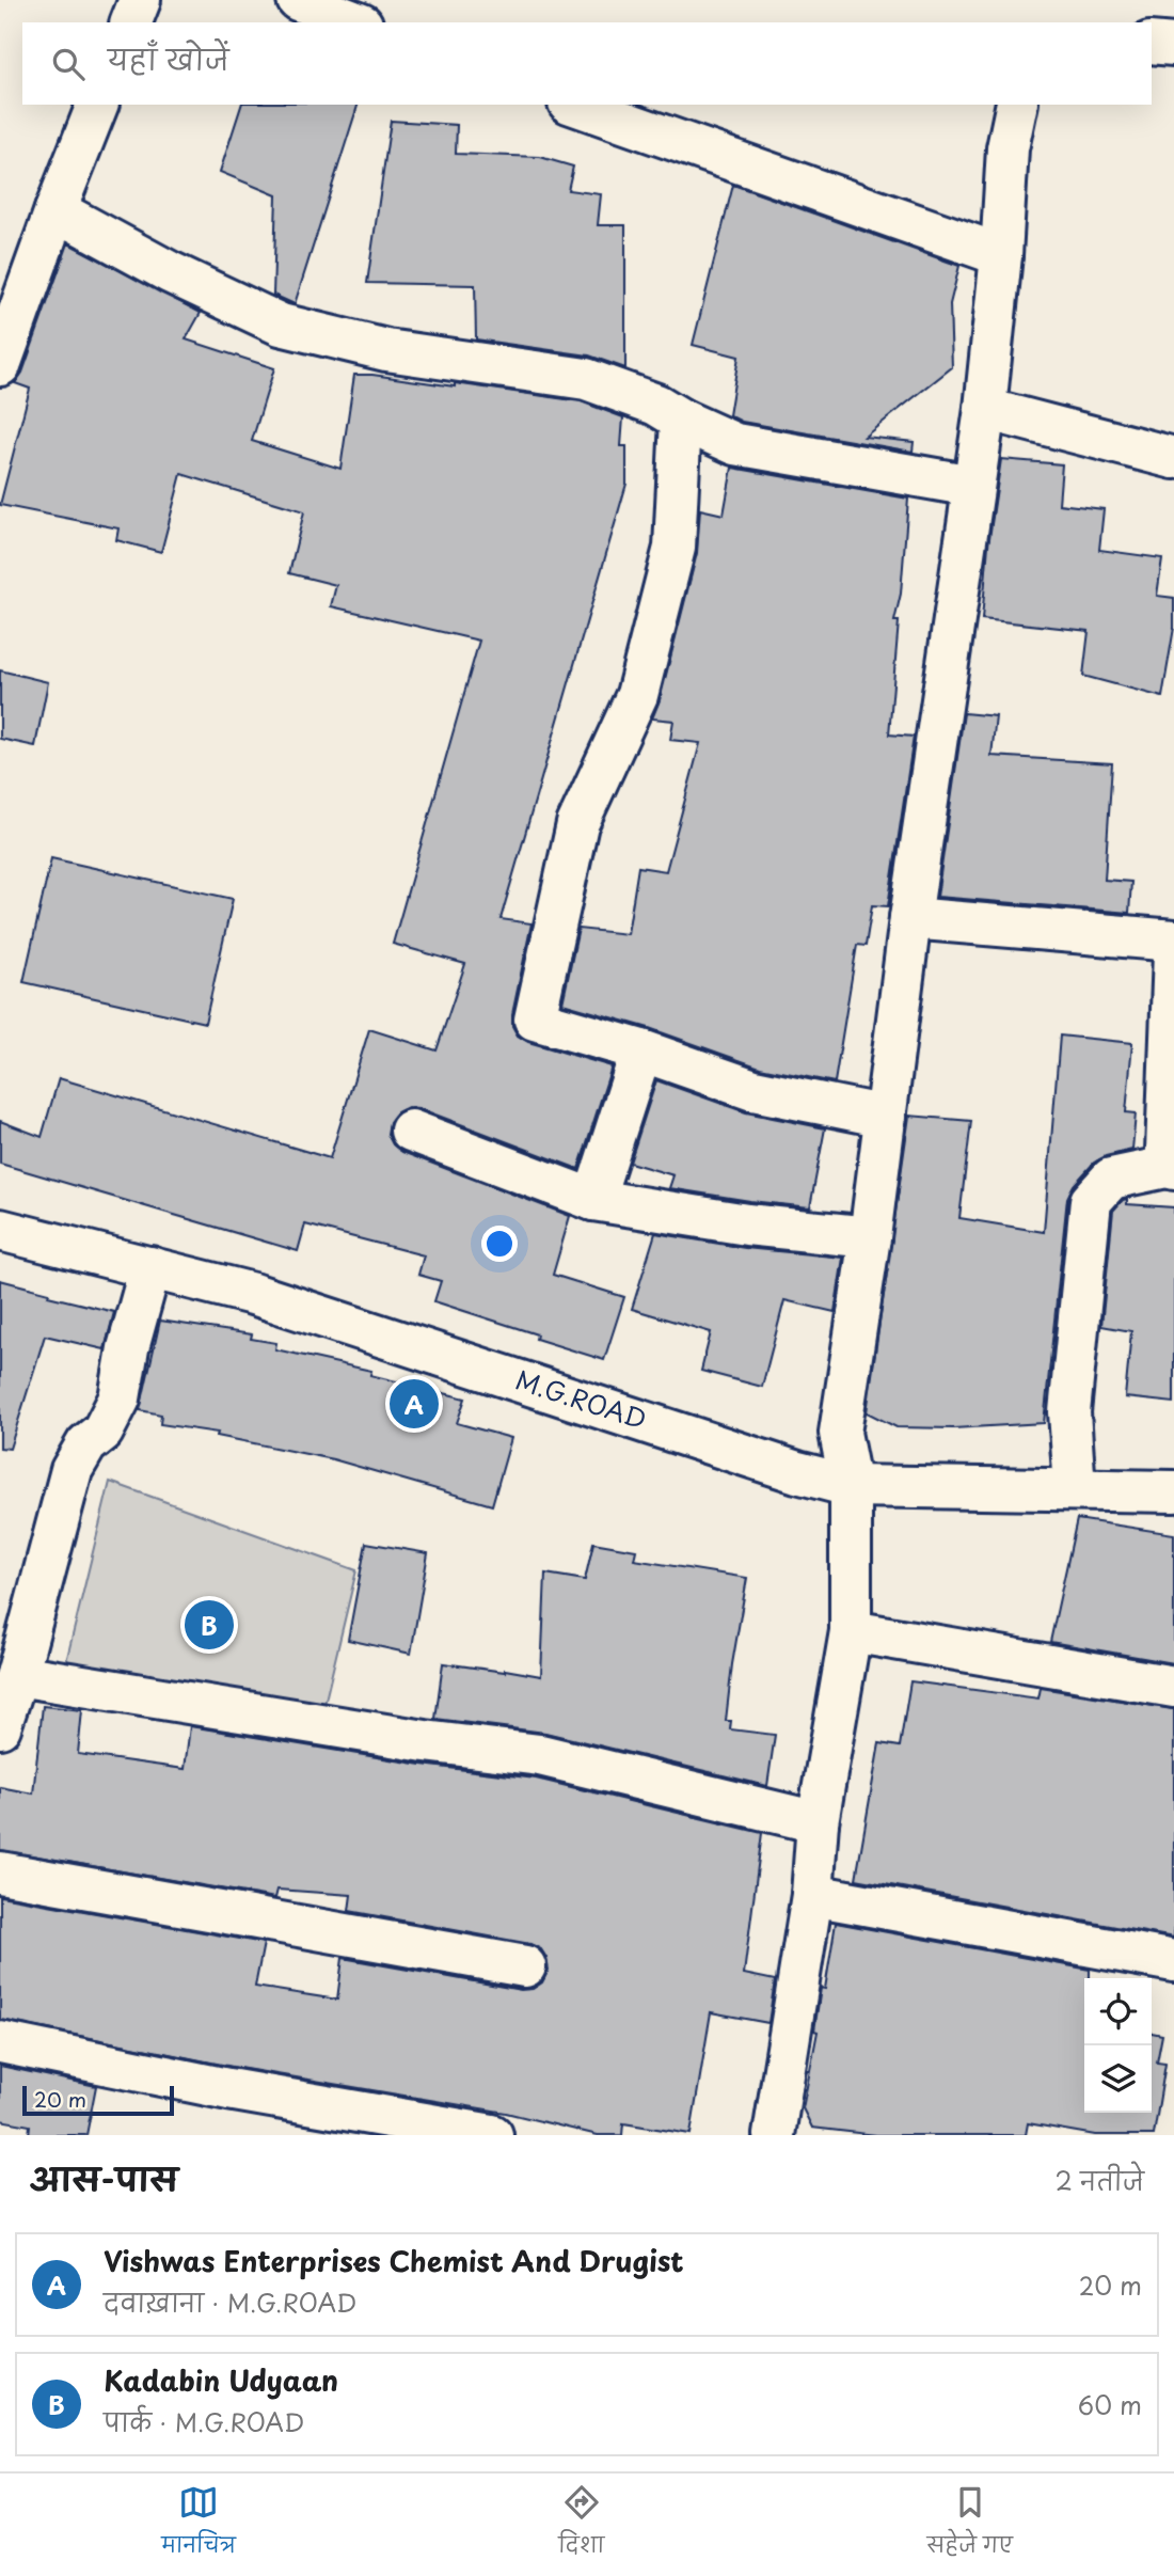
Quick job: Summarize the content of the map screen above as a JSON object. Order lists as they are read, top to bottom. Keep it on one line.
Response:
{"streets":{"street":["M.G.ROAD"]},"scale_bar":"20 m","page":{"search":"यहाँ खोजें","pins":["A","B"],"scale":"20 m","heading":["आस-पास","2 नतीजे"],"list":[{"mark":"A","name":"Vishwas Enterprises Chemist And Drugist","note":"दवाख़ाना · M.G.ROAD","value":"20 m"},{"mark":"B","name":"Kadabin Udyaan","note":"पार्क · M.G.ROAD","value":"60 m"}],"nav":["मानचित्र","दिशा","सहेजे गए"]}}
